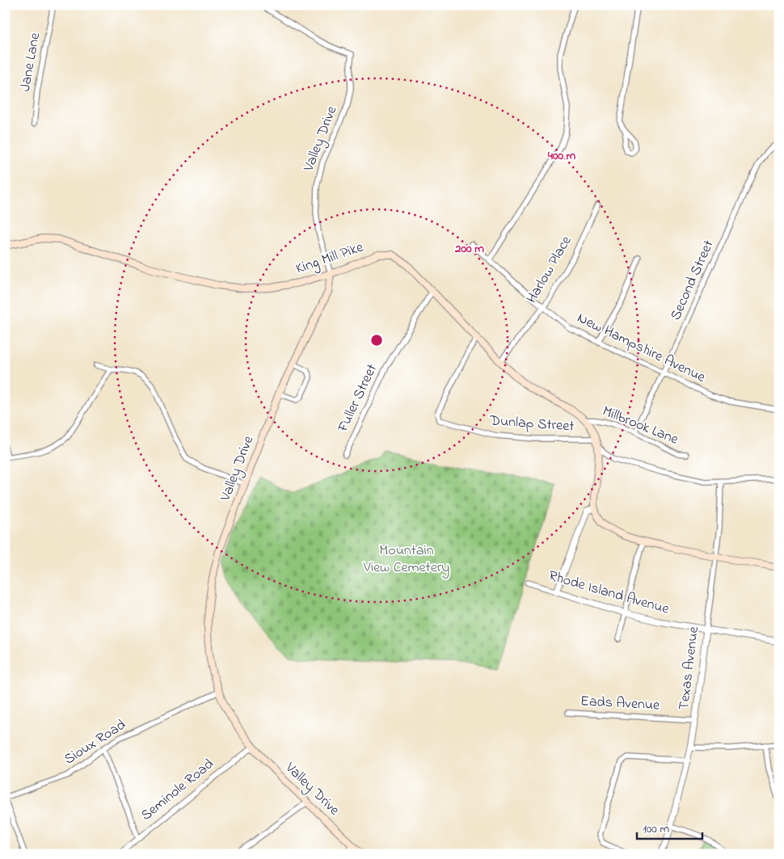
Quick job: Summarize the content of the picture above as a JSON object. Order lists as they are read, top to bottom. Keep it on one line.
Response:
{"streets":{"main road":["Valley Drive","King Mill Pike"],"street":["Jane Lane","Harlow Place","Second Street","New Hampshire Avenue","Fuller Street","Dunlap Street","Millbrook Lane","Rhode Island Avenue","Texas Avenue","Eads Avenue","Sioux Road","Seminole Road"]},"crossings":[["Valley Drive","King Mill Pike"],["Valley Drive","Sioux Road"],["Valley Drive","Seminole Road"],["King Mill Pike","Harlow Place"],["King Mill Pike","Fuller Street"],["King Mill Pike","Dunlap Street"],["King Mill Pike","Millbrook Lane"],["Harlow Place","New Hampshire Avenue"],["Second Street","New Hampshire Avenue"],["Second Street","Millbrook Lane"],["Rhode Island Avenue","Texas Avenue"],["Texas Avenue","Eads Avenue"]],"parks":["Mountain View Cemetery"],"scale_bar":"100 m","rings":["400 m","200 m"]}
